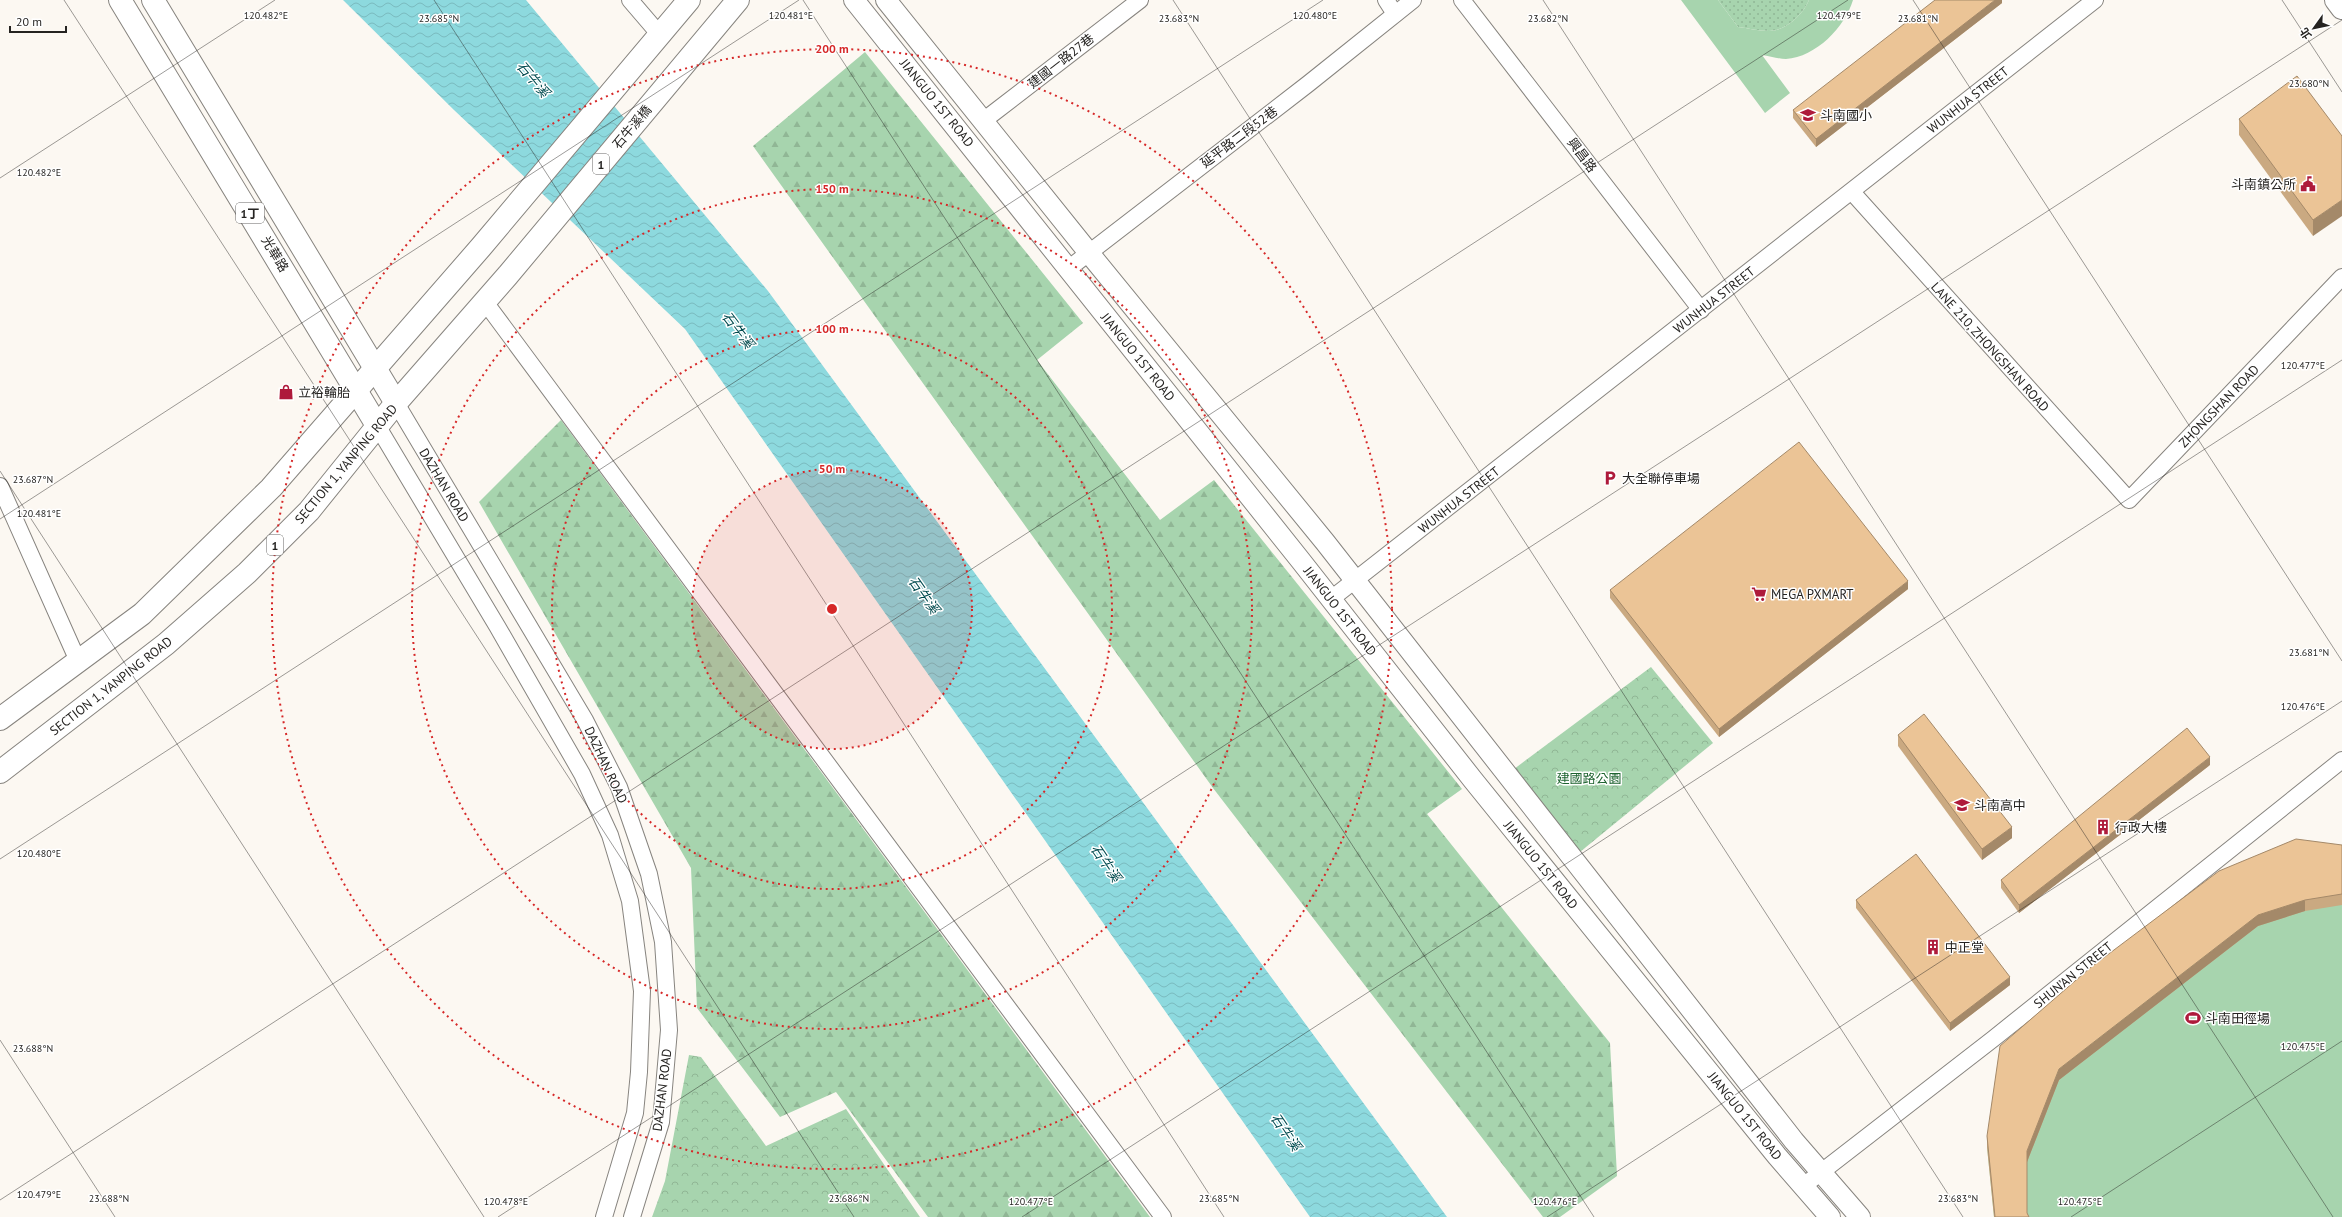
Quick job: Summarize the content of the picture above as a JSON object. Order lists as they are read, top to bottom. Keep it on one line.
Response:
{"streets":{"main road":["石牛溪橋","1","1丁","光華路","SECTION 1, YANPING ROAD"],"street":["建國一路27巷","WUNHUA STREET","JIANGUO 1ST ROAD","延平路二段52巷","興昌路","LANE 210, ZHONGSHAN ROAD","ZHONGSHAN ROAD","DAZHAN ROAD","SHUN’AN STREET"]},"crossings":[["建國一路27巷","JIANGUO 1ST ROAD"],["WUNHUA STREET","JIANGUO 1ST ROAD"],["WUNHUA STREET","興昌路"],["WUNHUA STREET","LANE 210, ZHONGSHAN ROAD"],["JIANGUO 1ST ROAD","延平路二段52巷"],["JIANGUO 1ST ROAD","SHUN’AN STREET"],["石牛溪橋","SECTION 1, YANPING ROAD"],["光華路","SECTION 1, YANPING ROAD"],["光華路","DAZHAN ROAD"],["LANE 210, ZHONGSHAN ROAD","ZHONGSHAN ROAD"],["SECTION 1, YANPING ROAD","DAZHAN ROAD"]],"water":["石牛溪"],"parks":["建國路公園"],"places":{"school or university":["斗南國小","斗南高中"],"public building":["斗南鎮公所"],"shop":["立裕輪胎"],"parking":["大全聯停車場"],"supermarket":["MEGA PXMART"],"building":["行政大樓","中正堂"],"sports":["斗南田徑場"]},"scale_bar":"20 m","north":"bottom left","coordinates":["120.482°E","120.481°E","120.480°E","120.479°E","23.685°N","23.683°N","23.682°N","23.681°N","23.680°N","120.477°E","23.687°N","120.476°E","120.475°E","23.688°N","23.686°N","120.478°E"],"rings":["200 m","150 m","100 m","50 m"]}
